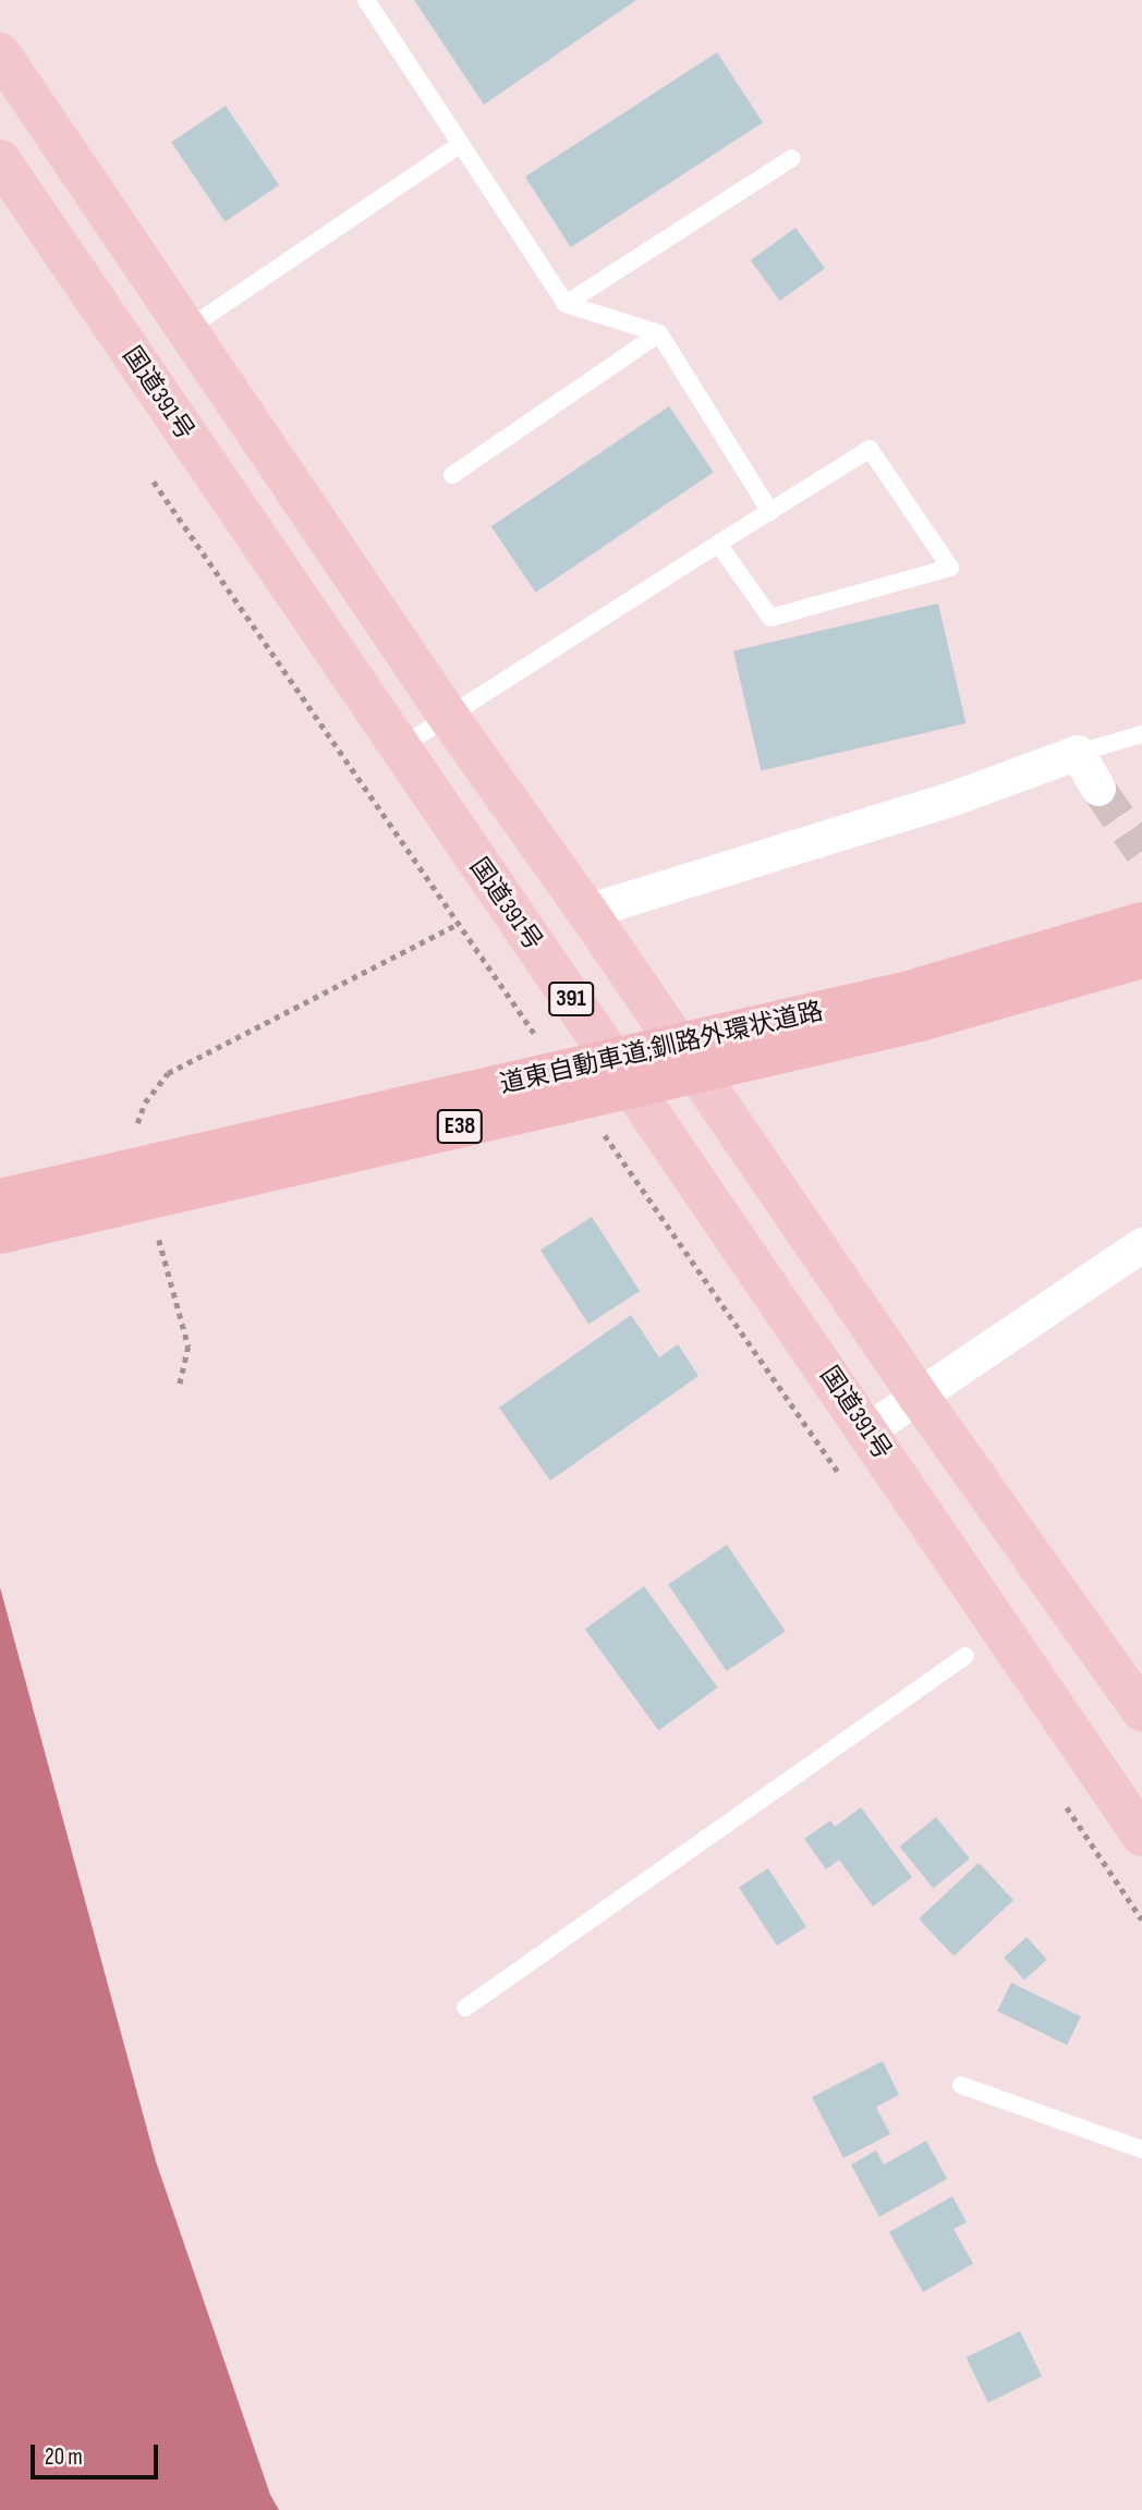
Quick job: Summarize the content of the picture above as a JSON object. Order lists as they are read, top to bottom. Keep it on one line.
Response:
{"streets":{"highway":["国道391号","391","道東自動車道;釧路外環状道路","E38"]},"scale_bar":"20 m"}
